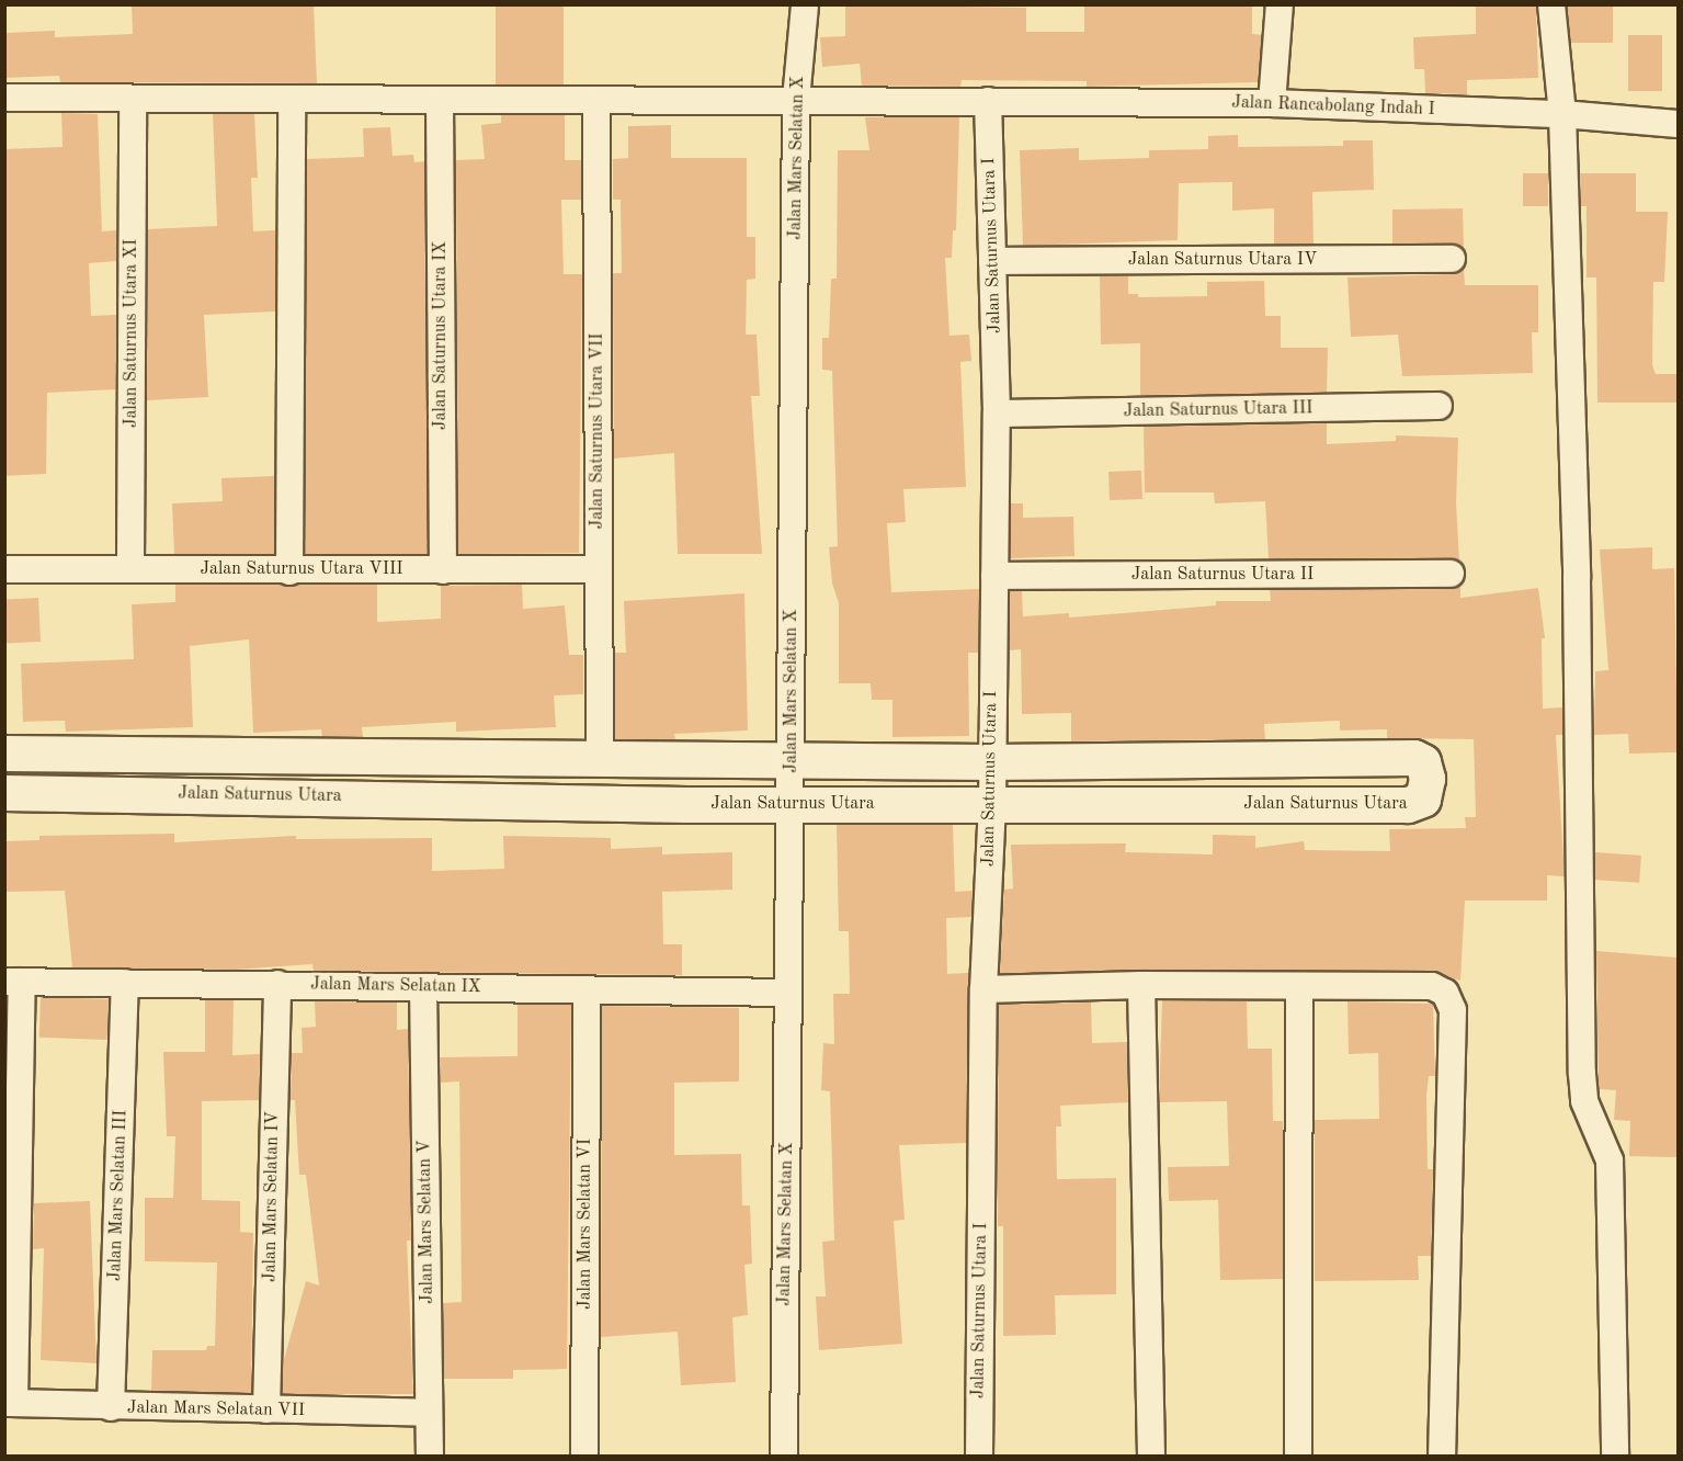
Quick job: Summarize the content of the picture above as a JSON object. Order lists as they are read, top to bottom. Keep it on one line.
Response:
{"streets":{"street":["Jalan Rancabolang Indah I","Jalan Mars Selatan X","Jalan Saturnus Utara I","Jalan Saturnus Utara IV","Jalan Saturnus Utara XI","Jalan Saturnus Utara IX","Jalan Saturnus Utara III","Jalan Saturnus Utara VII","Jalan Saturnus Utara VIII","Jalan Saturnus Utara II","Jalan Saturnus Utara","Jalan Mars Selatan IX","Jalan Mars Selatan III","Jalan Mars Selatan IV","Jalan Mars Selatan V","Jalan Mars Selatan VI","Jalan Mars Selatan VII"]},"crossings":[["Jalan Rancabolang Indah I","Jalan Mars Selatan X"],["Jalan Rancabolang Indah I","Jalan Saturnus Utara I"],["Jalan Rancabolang Indah I","Jalan Saturnus Utara XI"],["Jalan Rancabolang Indah I","Jalan Saturnus Utara IX"],["Jalan Rancabolang Indah I","Jalan Saturnus Utara VII"],["Jalan Mars Selatan X","Jalan Saturnus Utara"],["Jalan Mars Selatan X","Jalan Mars Selatan IX"],["Jalan Saturnus Utara I","Jalan Saturnus Utara IV"],["Jalan Saturnus Utara I","Jalan Saturnus Utara III"],["Jalan Saturnus Utara I","Jalan Saturnus Utara II"],["Jalan Saturnus Utara I","Jalan Saturnus Utara"],["Jalan Saturnus Utara XI","Jalan Saturnus Utara VIII"],["Jalan Saturnus Utara IX","Jalan Saturnus Utara VIII"],["Jalan Saturnus Utara VII","Jalan Saturnus Utara VIII"],["Jalan Saturnus Utara VII","Jalan Saturnus Utara"],["Jalan Mars Selatan IX","Jalan Mars Selatan III"],["Jalan Mars Selatan IX","Jalan Mars Selatan IV"],["Jalan Mars Selatan IX","Jalan Mars Selatan V"],["Jalan Mars Selatan IX","Jalan Mars Selatan VI"],["Jalan Mars Selatan III","Jalan Mars Selatan VII"],["Jalan Mars Selatan IV","Jalan Mars Selatan VII"],["Jalan Mars Selatan V","Jalan Mars Selatan VII"]]}
